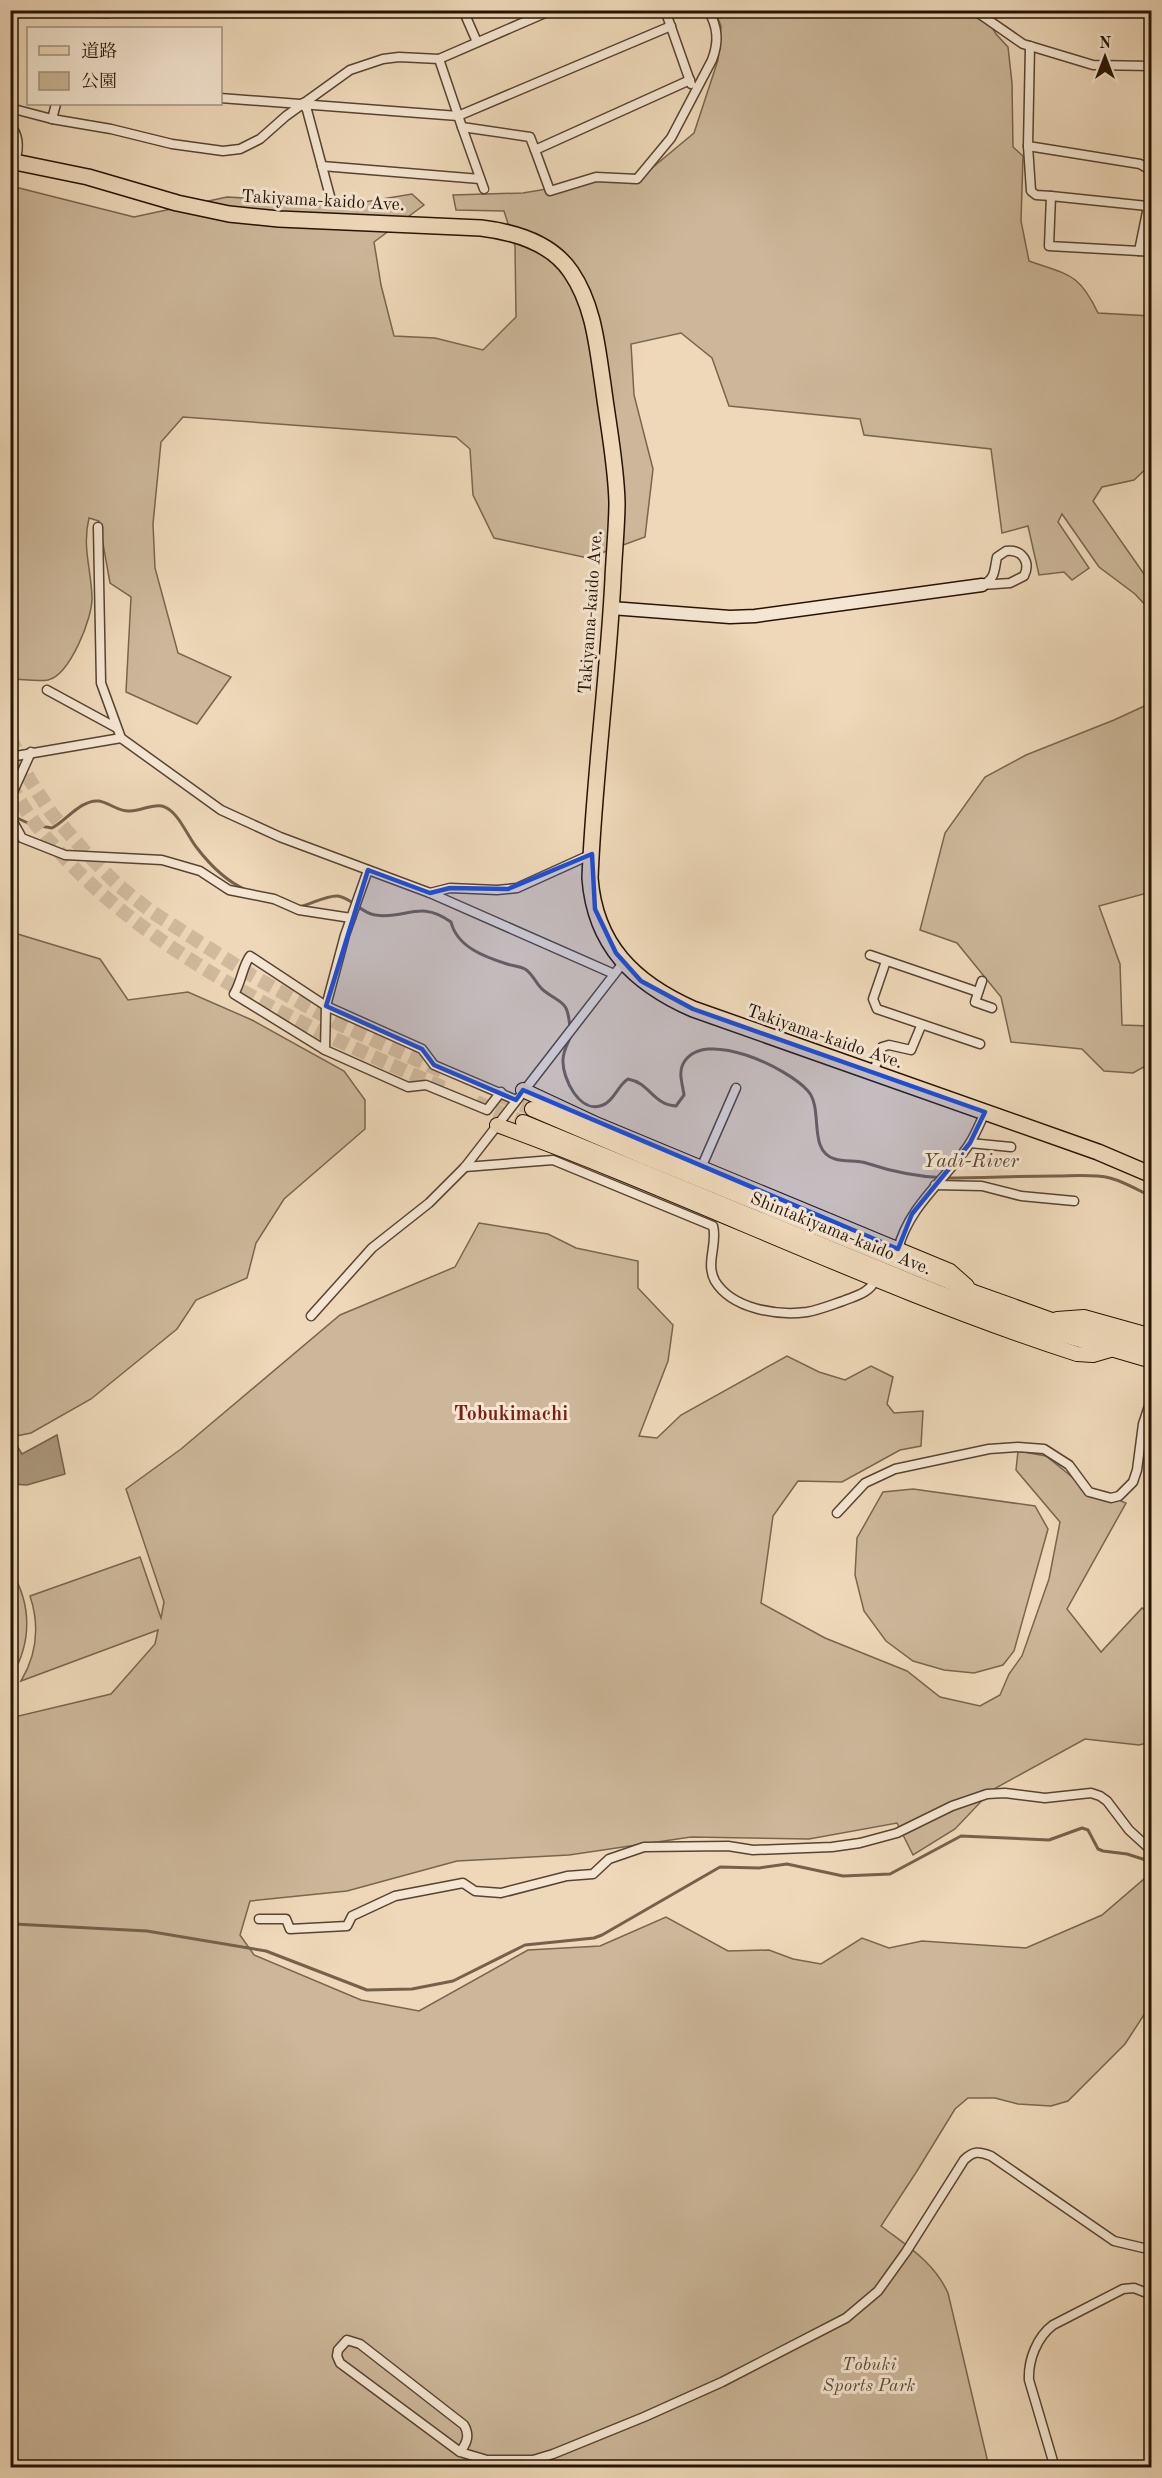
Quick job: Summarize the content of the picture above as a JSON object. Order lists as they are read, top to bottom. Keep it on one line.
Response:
{"streets":{"highway":["Takiyama-kaido Ave."],"main road":["Shintakiyama-kaido Ave."]},"districts":["Tobukimachi"],"water":["Yadi-River"],"parks":["Tobuki Sports Park"],"legend":["道路","公園"],"north":"top"}
